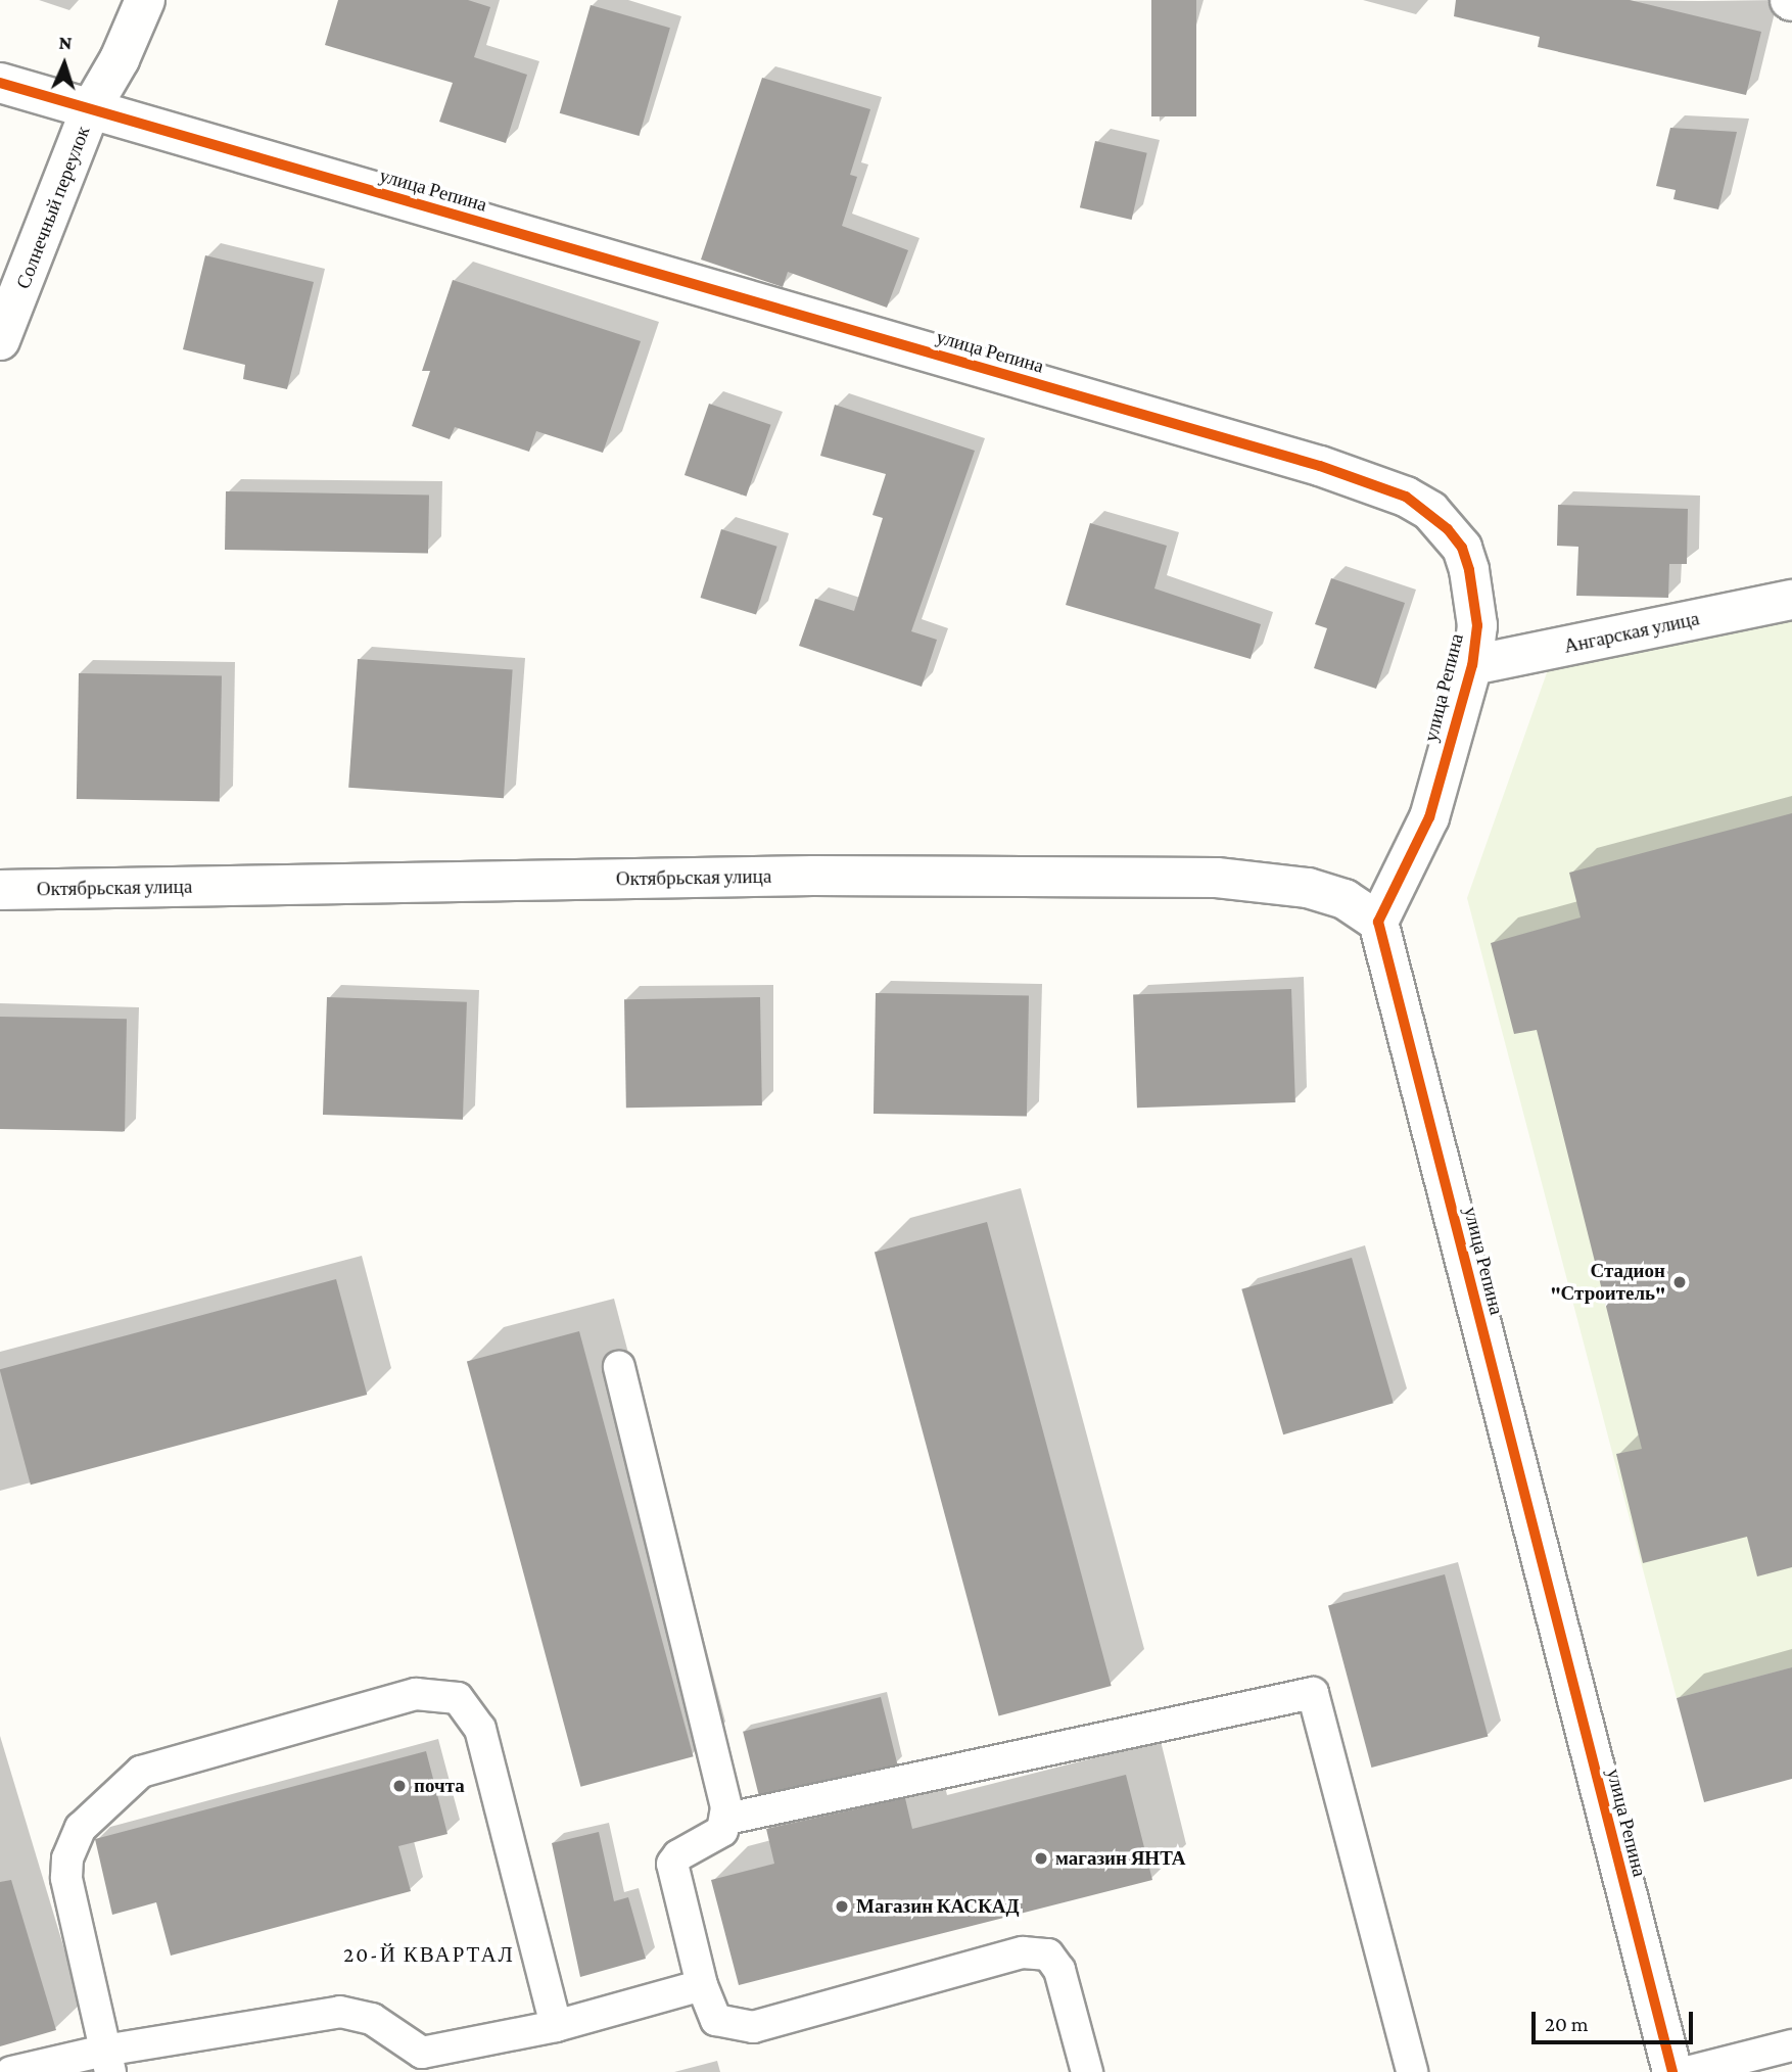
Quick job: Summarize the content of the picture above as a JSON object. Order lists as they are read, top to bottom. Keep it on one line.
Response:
{"streets":{"street":["улица Репина","Солнечный переулок","Ангарская улица","Октябрьская улица"]},"crossings":[["улица Репина","Солнечный переулок"],["улица Репина","Ангарская улица"],["улица Репина","Октябрьская улица"]],"districts":["20-Й КВАРТАЛ"],"places":["Стадион \"Строитель\"","почта","магазин ЯНТА","Магазин КАСКАД"],"scale_bar":"20 m","north":"top"}
